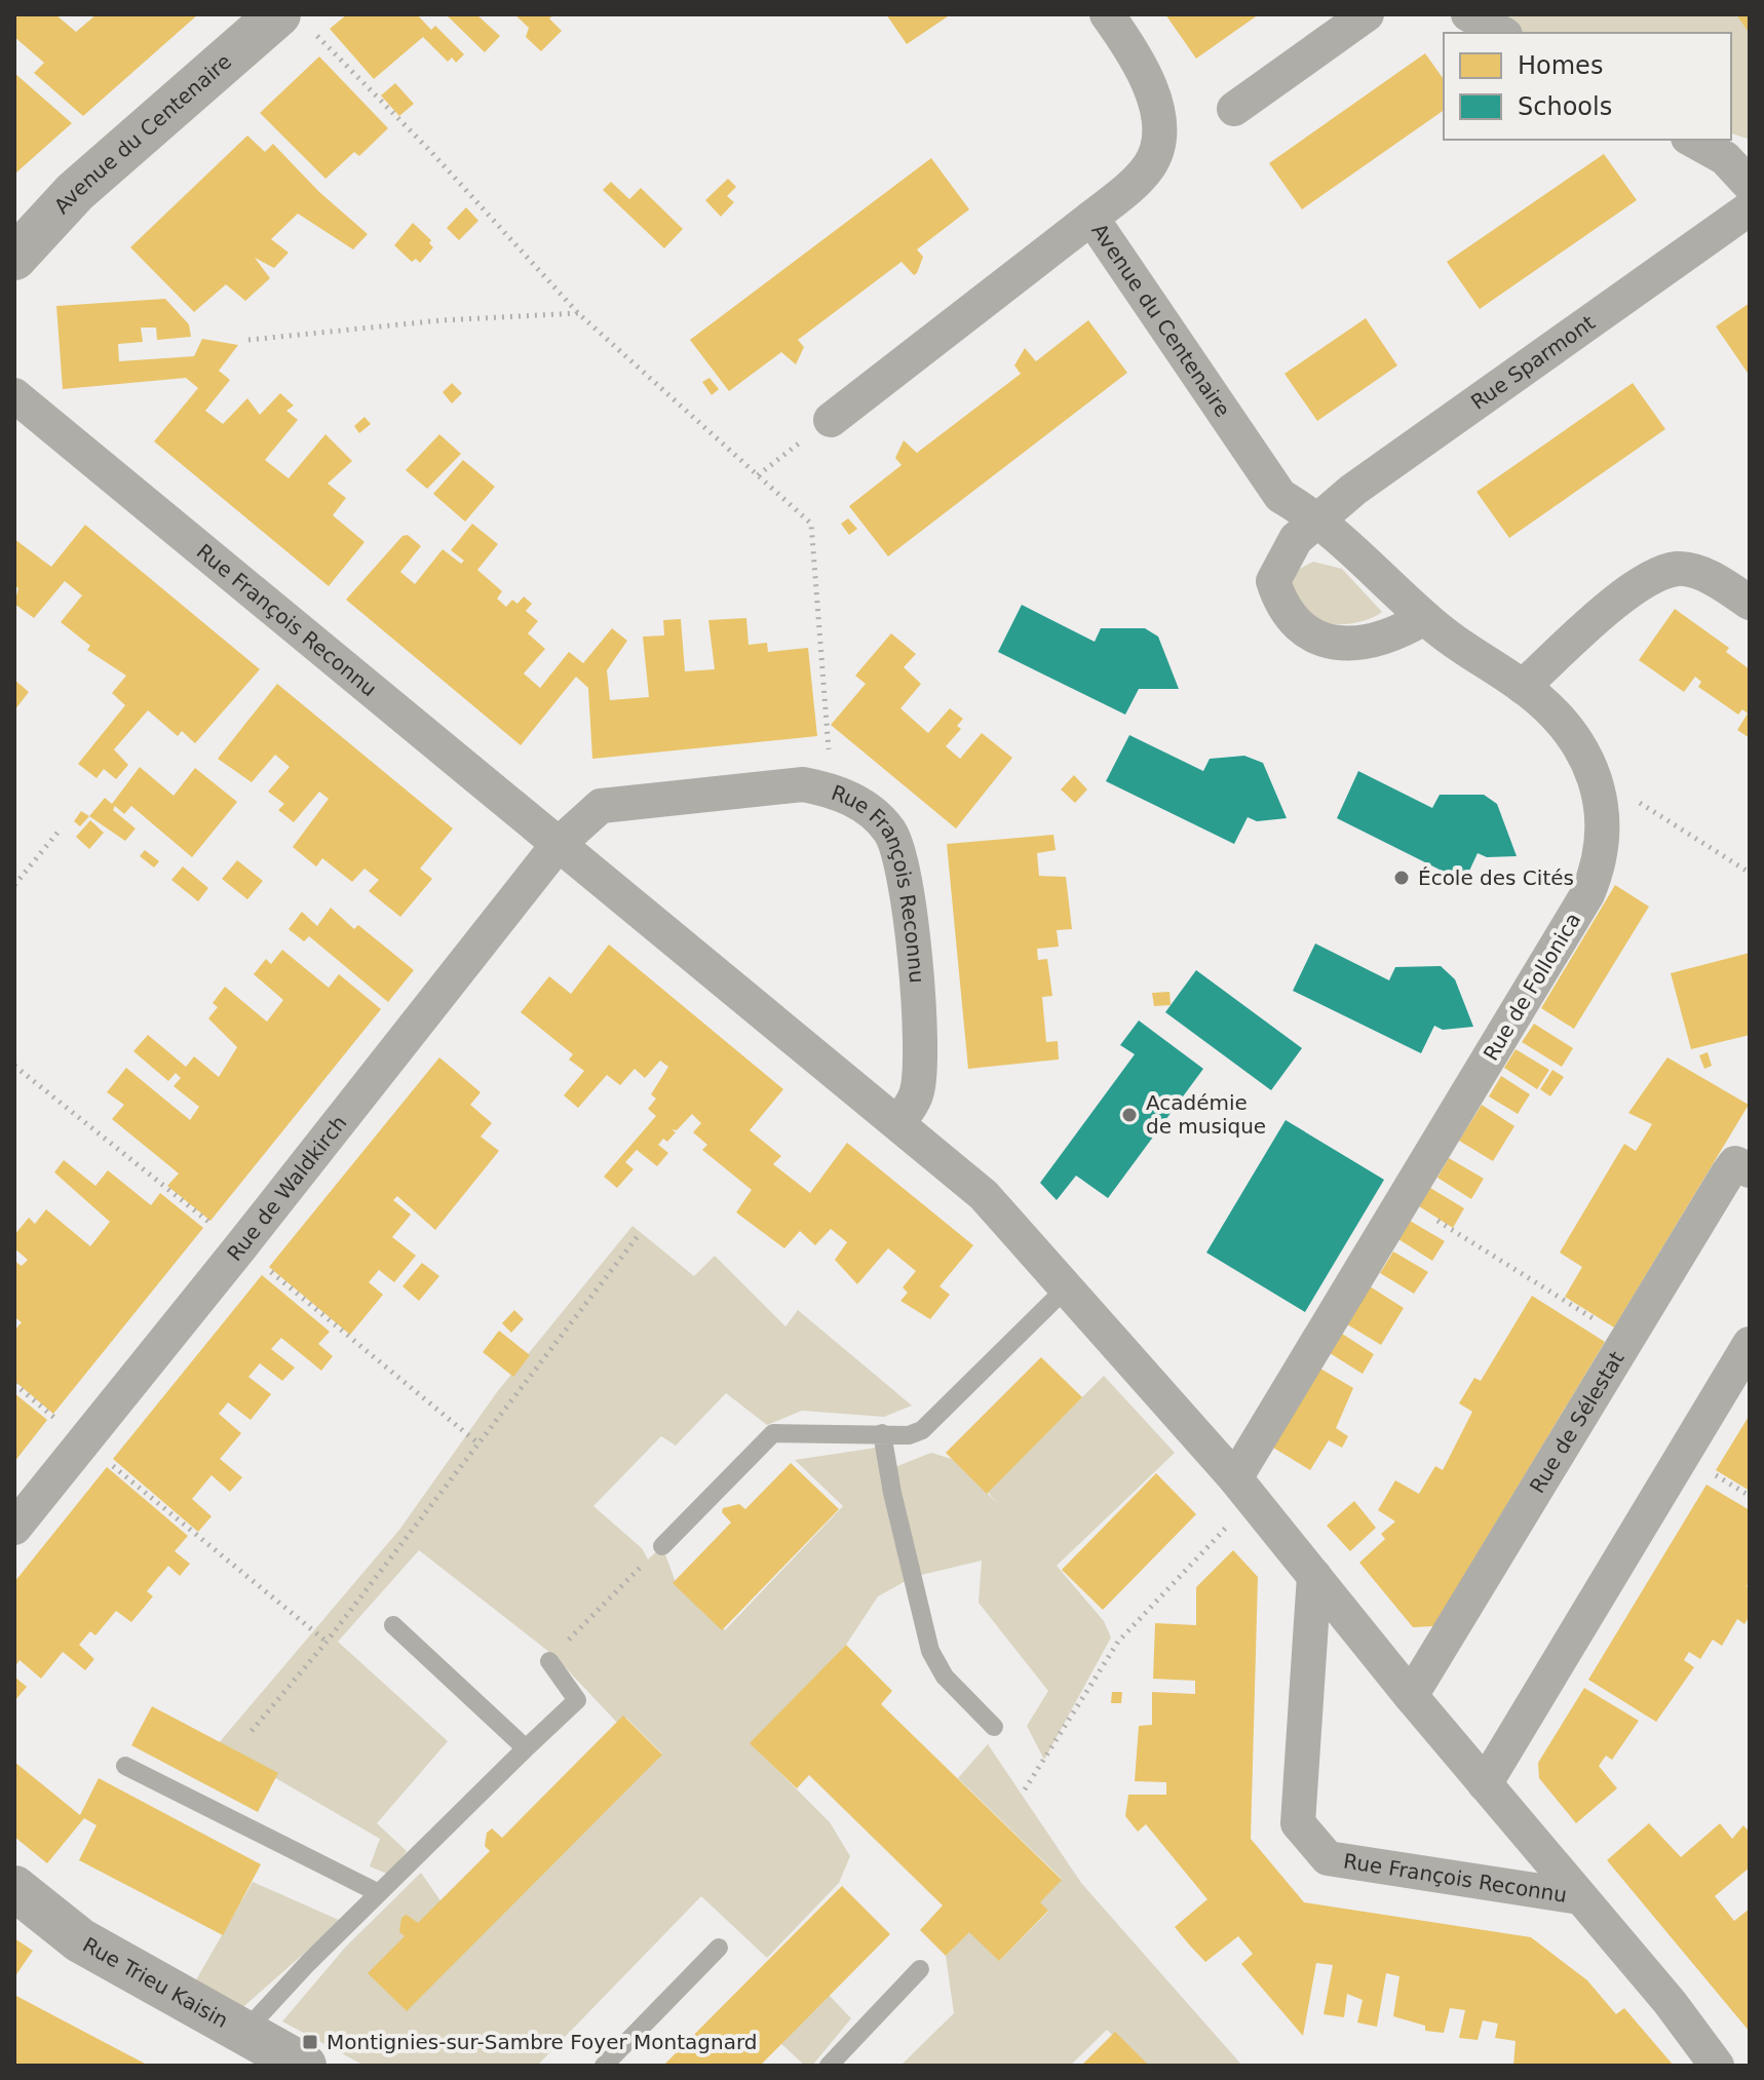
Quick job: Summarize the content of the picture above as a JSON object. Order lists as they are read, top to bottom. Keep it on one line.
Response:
{"streets":{"main road":["Avenue du Centenaire","Rue Trieu Kaisin"],"street":["Rue Sparmont","Rue François Reconnu","Rue de Follonica","Rue de Waldkirch","Rue de Sélestat"]},"crossings":[["Avenue du Centenaire","Rue Sparmont"],["Avenue du Centenaire","Rue de Follonica"],["Rue François Reconnu","Rue de Follonica"],["Rue François Reconnu","Rue de Waldkirch"],["Rue François Reconnu","Rue de Sélestat"]],"places":{"other":["École des Cités","Académie de musique"],"transit":["Montignies-sur-Sambre Foyer Montagnard"]},"legend":["Homes","Schools"]}
